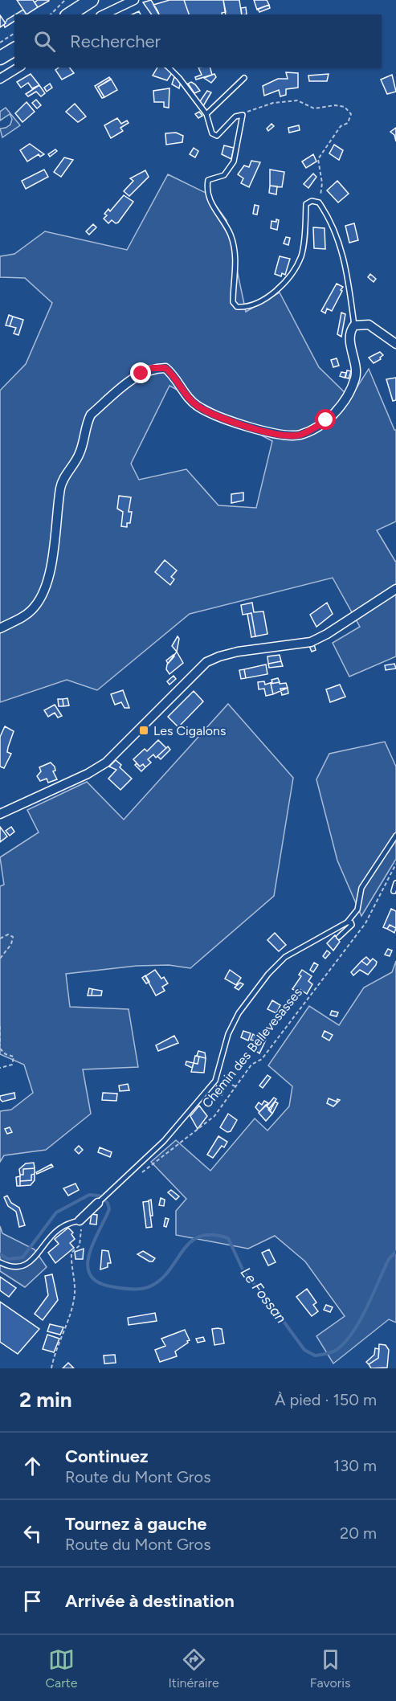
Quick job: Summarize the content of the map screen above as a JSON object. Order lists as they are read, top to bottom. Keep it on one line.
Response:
{"streets":{"street":["Chemin des Bellevesasses"]},"water":["Le Fossan"],"places":{"transit":["Les Cigalons"]},"page":{"search":"Rechercher","heading":["2 min","À pied · 150 m"],"list":[["Continuez","Route du Mont Gros","130 m"],["Tournez à gauche","Route du Mont Gros","20 m"],"Arrivée à destination"],"nav":["Carte","Itinéraire","Favoris"]}}
